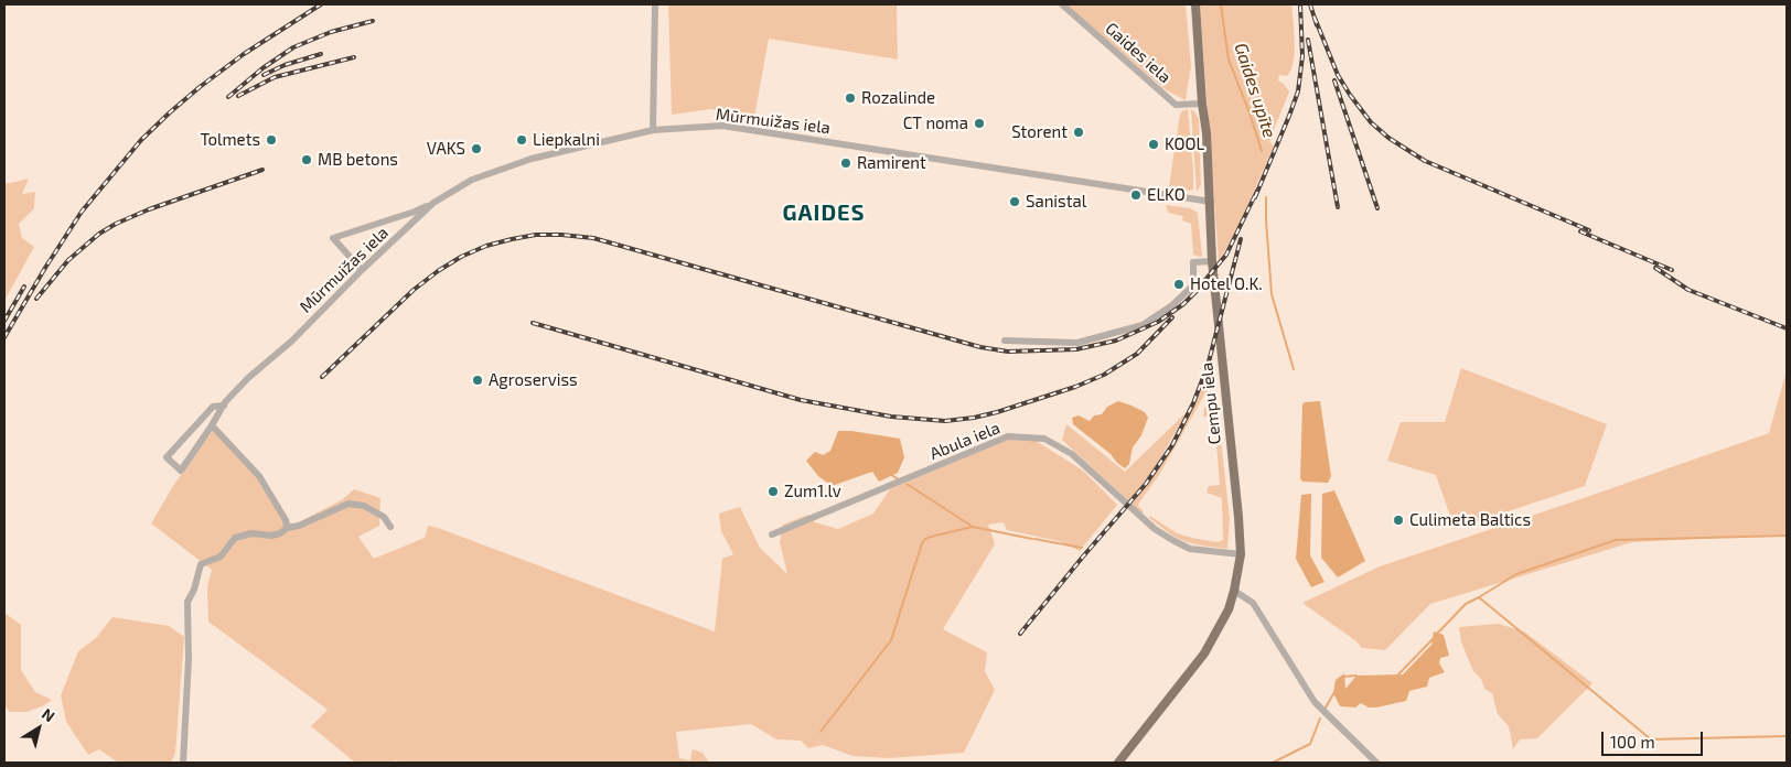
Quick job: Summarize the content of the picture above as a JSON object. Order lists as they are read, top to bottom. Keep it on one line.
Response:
{"streets":{"main road":["Cempu iela"],"street":["Gaides iela","Mūrmuižas iela","Abula iela"]},"crossings":[["Gaides iela","Cempu iela"],["Mūrmuižas iela","Cempu iela"],["Cempu iela","Abula iela"]],"districts":["GAIDES"],"water":["Gaides upīte"],"places":["Rozalinde","CT noma","Storent","Tolmets","Liepkalni","KOOL","VAKS","MB betons","Ramirent","ELKO","Sanistal","Hotel O.K.","Agroserviss","Zum1.lv","Culimeta Baltics"],"scale_bar":"100 m","north":"top right"}
